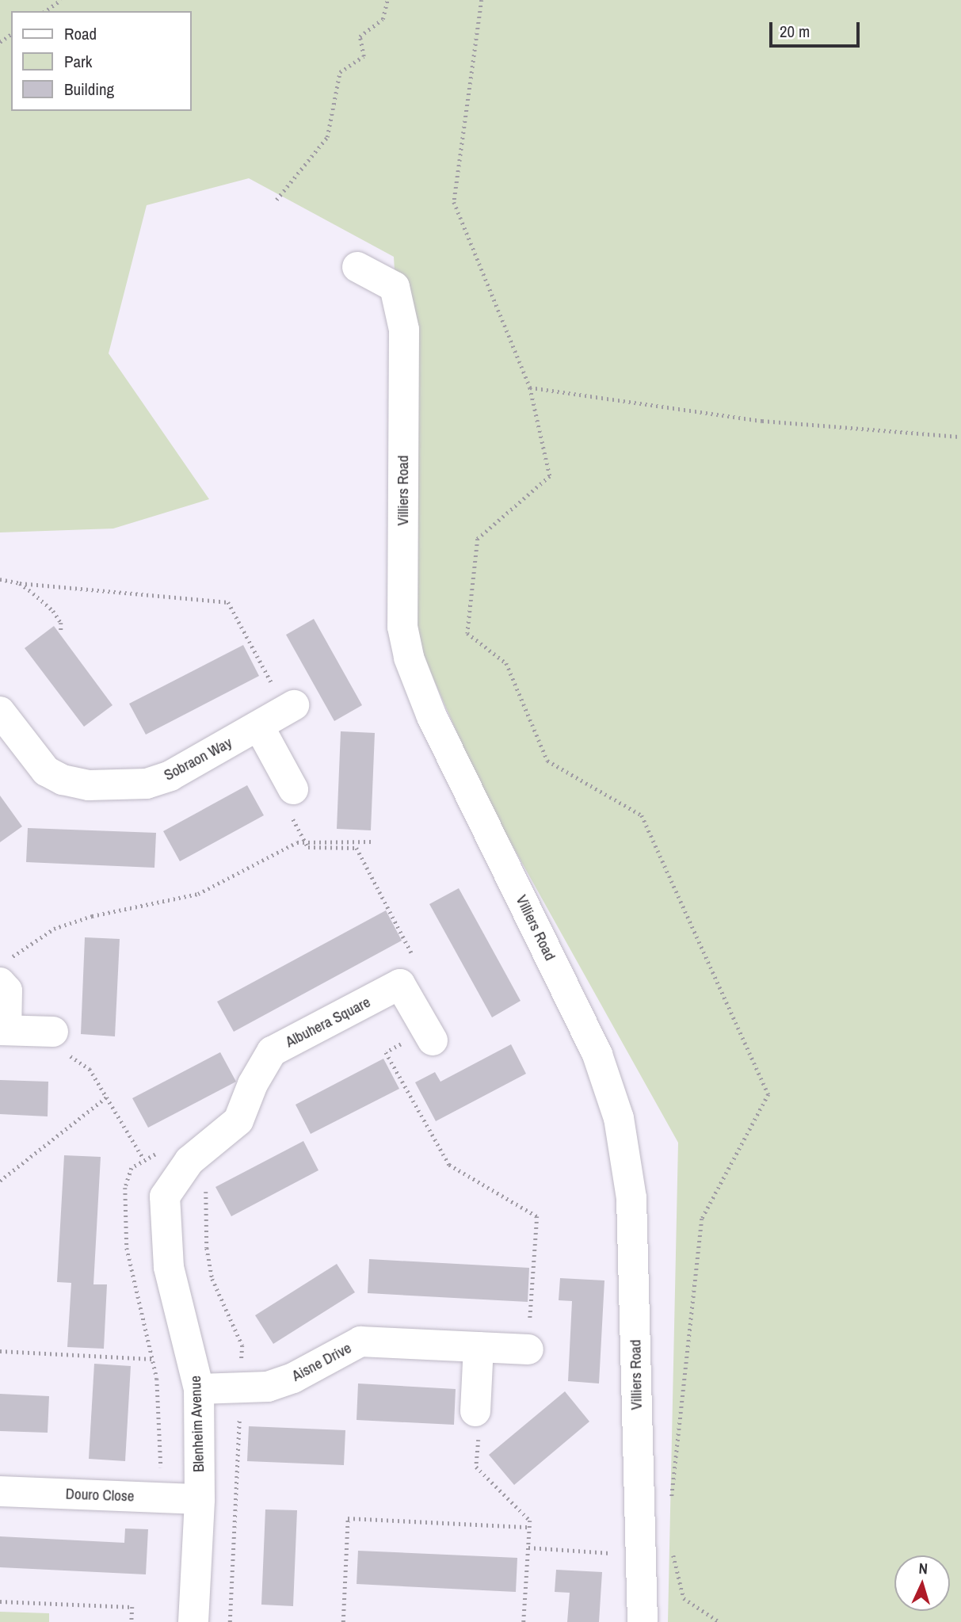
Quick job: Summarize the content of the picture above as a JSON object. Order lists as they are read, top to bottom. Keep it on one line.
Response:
{"streets":{"street":["Villiers Road","Sobraon Way","Albuhera Square","Aisne Drive","Blenheim Avenue","Douro Close"]},"crossings":[["Albuhera Square","Blenheim Avenue"],["Aisne Drive","Blenheim Avenue"],["Blenheim Avenue","Douro Close"]],"legend":["Road","Park","Building"],"scale_bar":"20 m","north":"top"}
